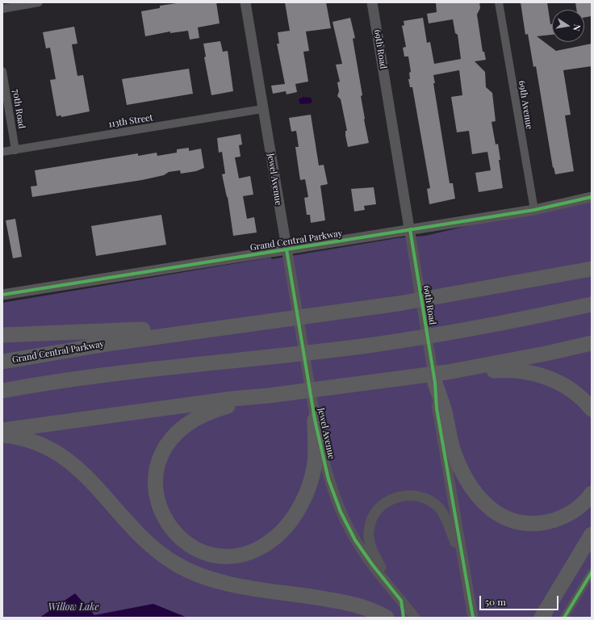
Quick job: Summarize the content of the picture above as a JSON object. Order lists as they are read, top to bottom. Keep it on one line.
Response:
{"streets":{"highway":["Grand Central Parkway"],"street":["69th Road","69th Avenue","70th Road","113th Street","Jewel Avenue"]},"crossings":[["69th Road","Grand Central Parkway"],["69th Avenue","Grand Central Parkway"],["70th Road","113th Street"],["113th Street","Jewel Avenue"],["Jewel Avenue","Grand Central Parkway"]],"water":["Willow Lake"],"scale_bar":"50 m","north":"right"}
